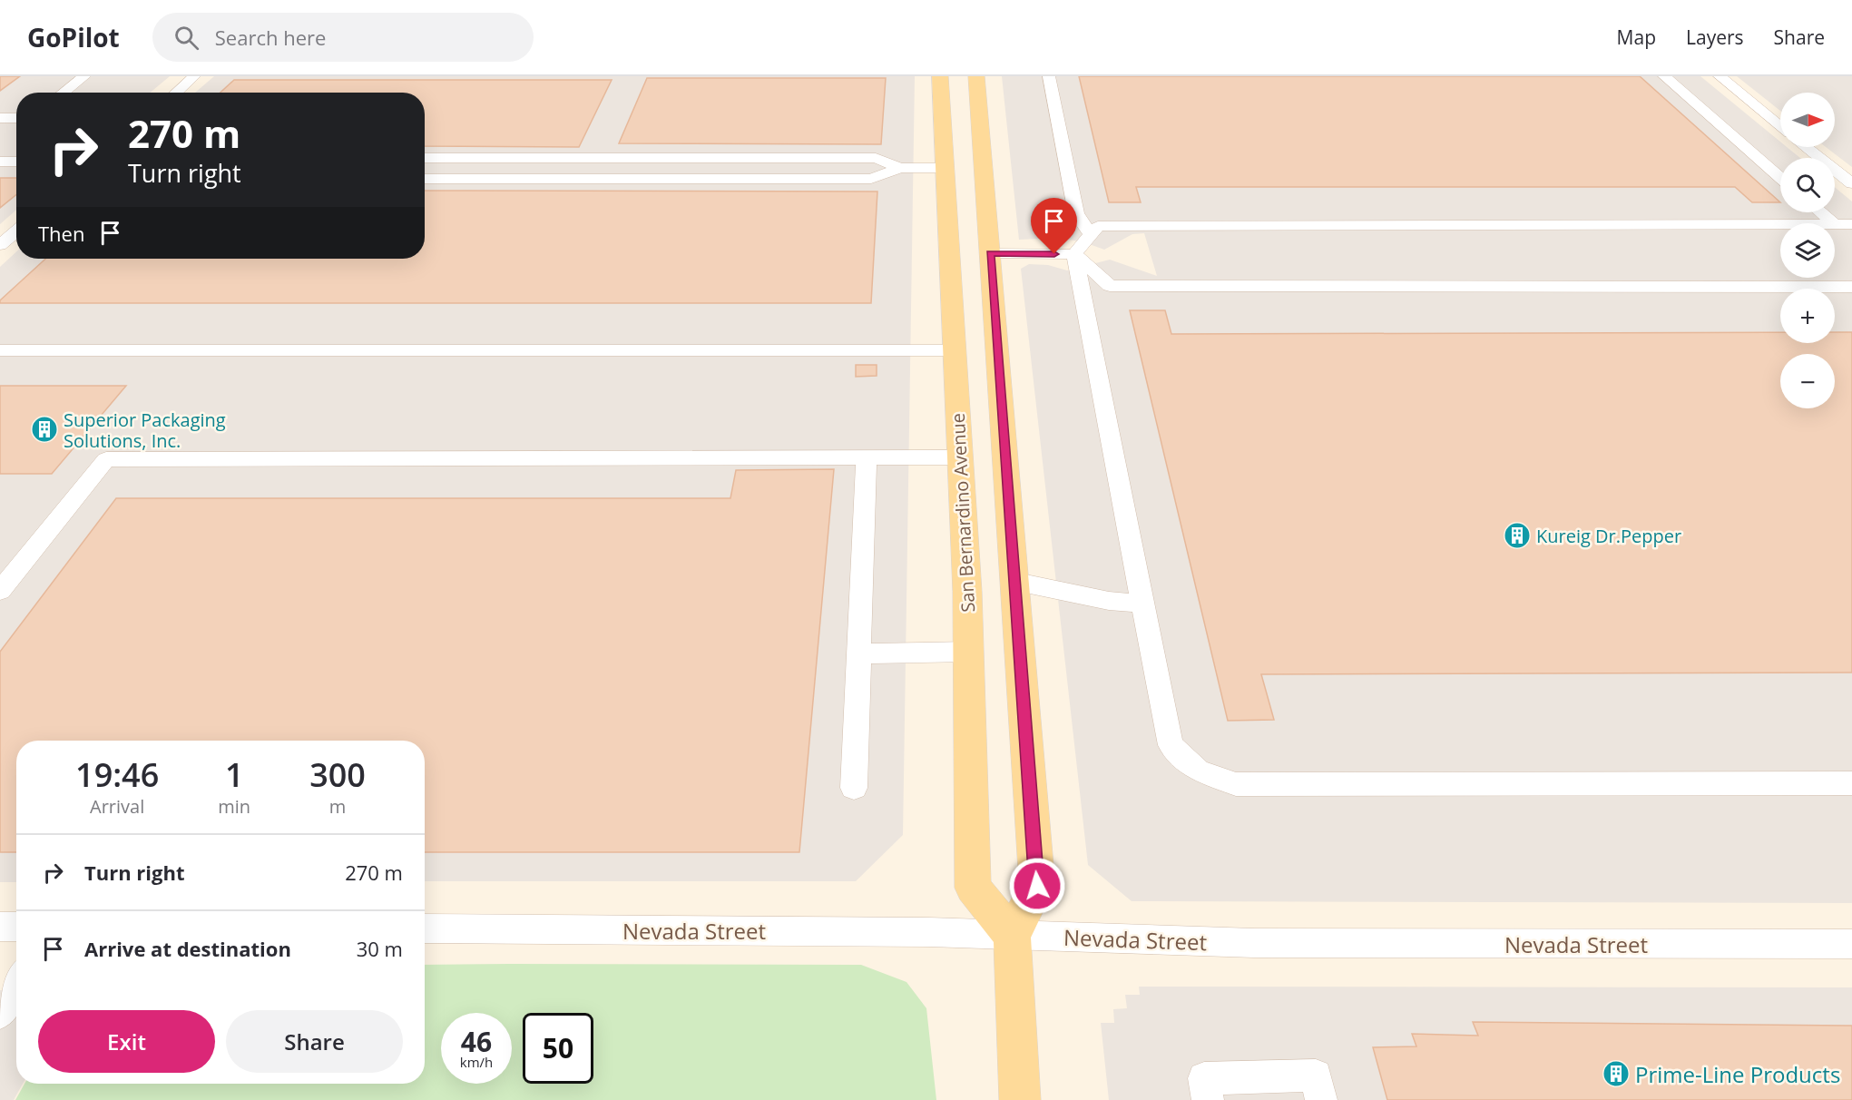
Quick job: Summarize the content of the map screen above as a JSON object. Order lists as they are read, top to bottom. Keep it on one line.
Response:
{"streets":{"main road":["San Bernardino Avenue"],"street":["Nevada Street"]},"crossings":[["San Bernardino Avenue","Nevada Street"]],"places":{"building":["Superior Packaging Solutions, Inc.","Kureig Dr.Pepper","Prime-Line Products"]},"north":"right","page":{"header":"GoPilot","search":"Search here","nav":["Map","Layers","Share"],"map_buttons":["+","−"],"turn":["270 m","Turn right"],"then":"Then","eta":["19:46","Arrival","1","min","300","m"],"list":[{"name":"Turn right","value":"270 m"},{"name":"Arrive at destination","value":"30 m"}],"buttons":["Exit","Share"],"speed":"46 km/h","limit":"50"}}
